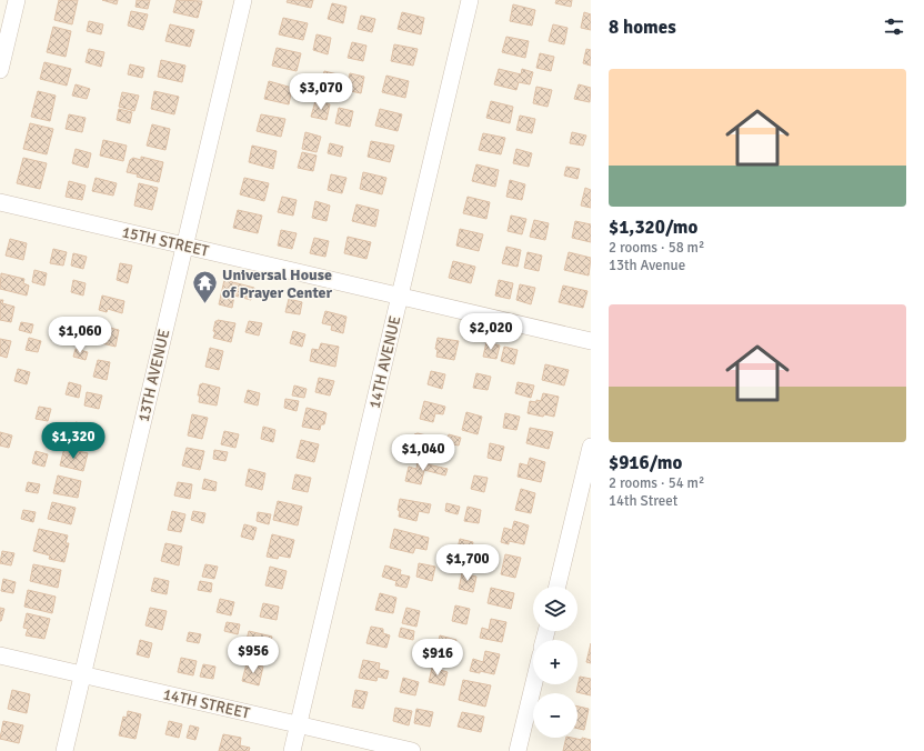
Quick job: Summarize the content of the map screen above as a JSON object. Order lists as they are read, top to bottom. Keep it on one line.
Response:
{"streets":{"street":["15TH STREET","14TH AVENUE","13TH AVENUE","14TH STREET"]},"crossings":[["15TH STREET","14TH AVENUE"],["15TH STREET","13TH AVENUE"],["14TH AVENUE","14TH STREET"],["13TH AVENUE","14TH STREET"]],"places":{"temple":["Universal House of Prayer Center"]},"page":{"heading":"8 homes","list":[{"name":"$1,320/mo","note":"2 rooms · 58 m² · 13th Avenue"},{"name":"$916/mo","note":"2 rooms · 54 m² · 14th Street"}],"price":["$3,070","$2,020","$1,060","$1,320","$1,040","$1,700","$956","$916"],"map_buttons":["+","−"]}}
